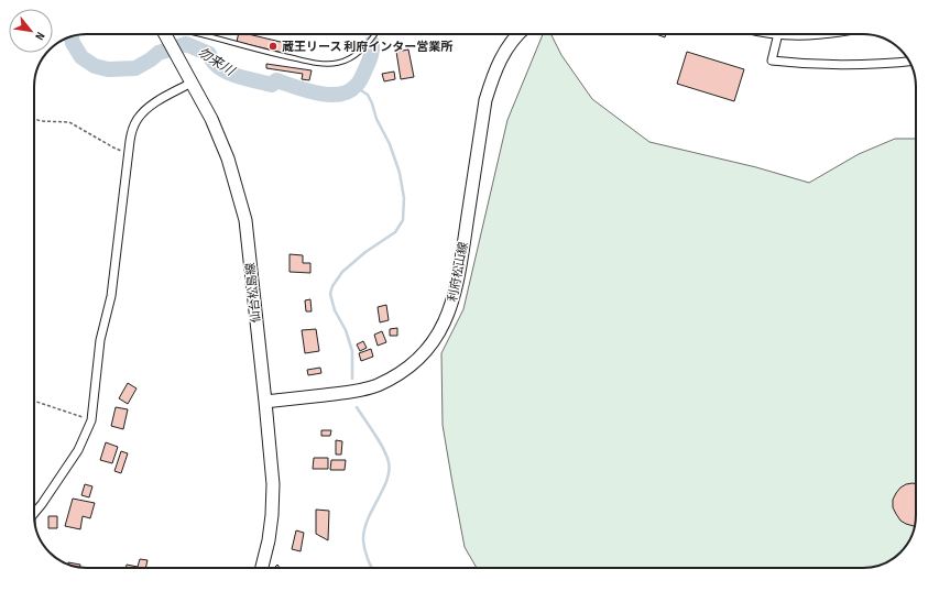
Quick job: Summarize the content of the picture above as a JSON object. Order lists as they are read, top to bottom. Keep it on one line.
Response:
{"streets":{"main road":["利府松山線","仙台松島線"]},"crossings":[["利府松山線","仙台松島線"]],"water":["勿来川"],"places":["蔵王リース 利府インター営業所"],"north":"bottom right"}
